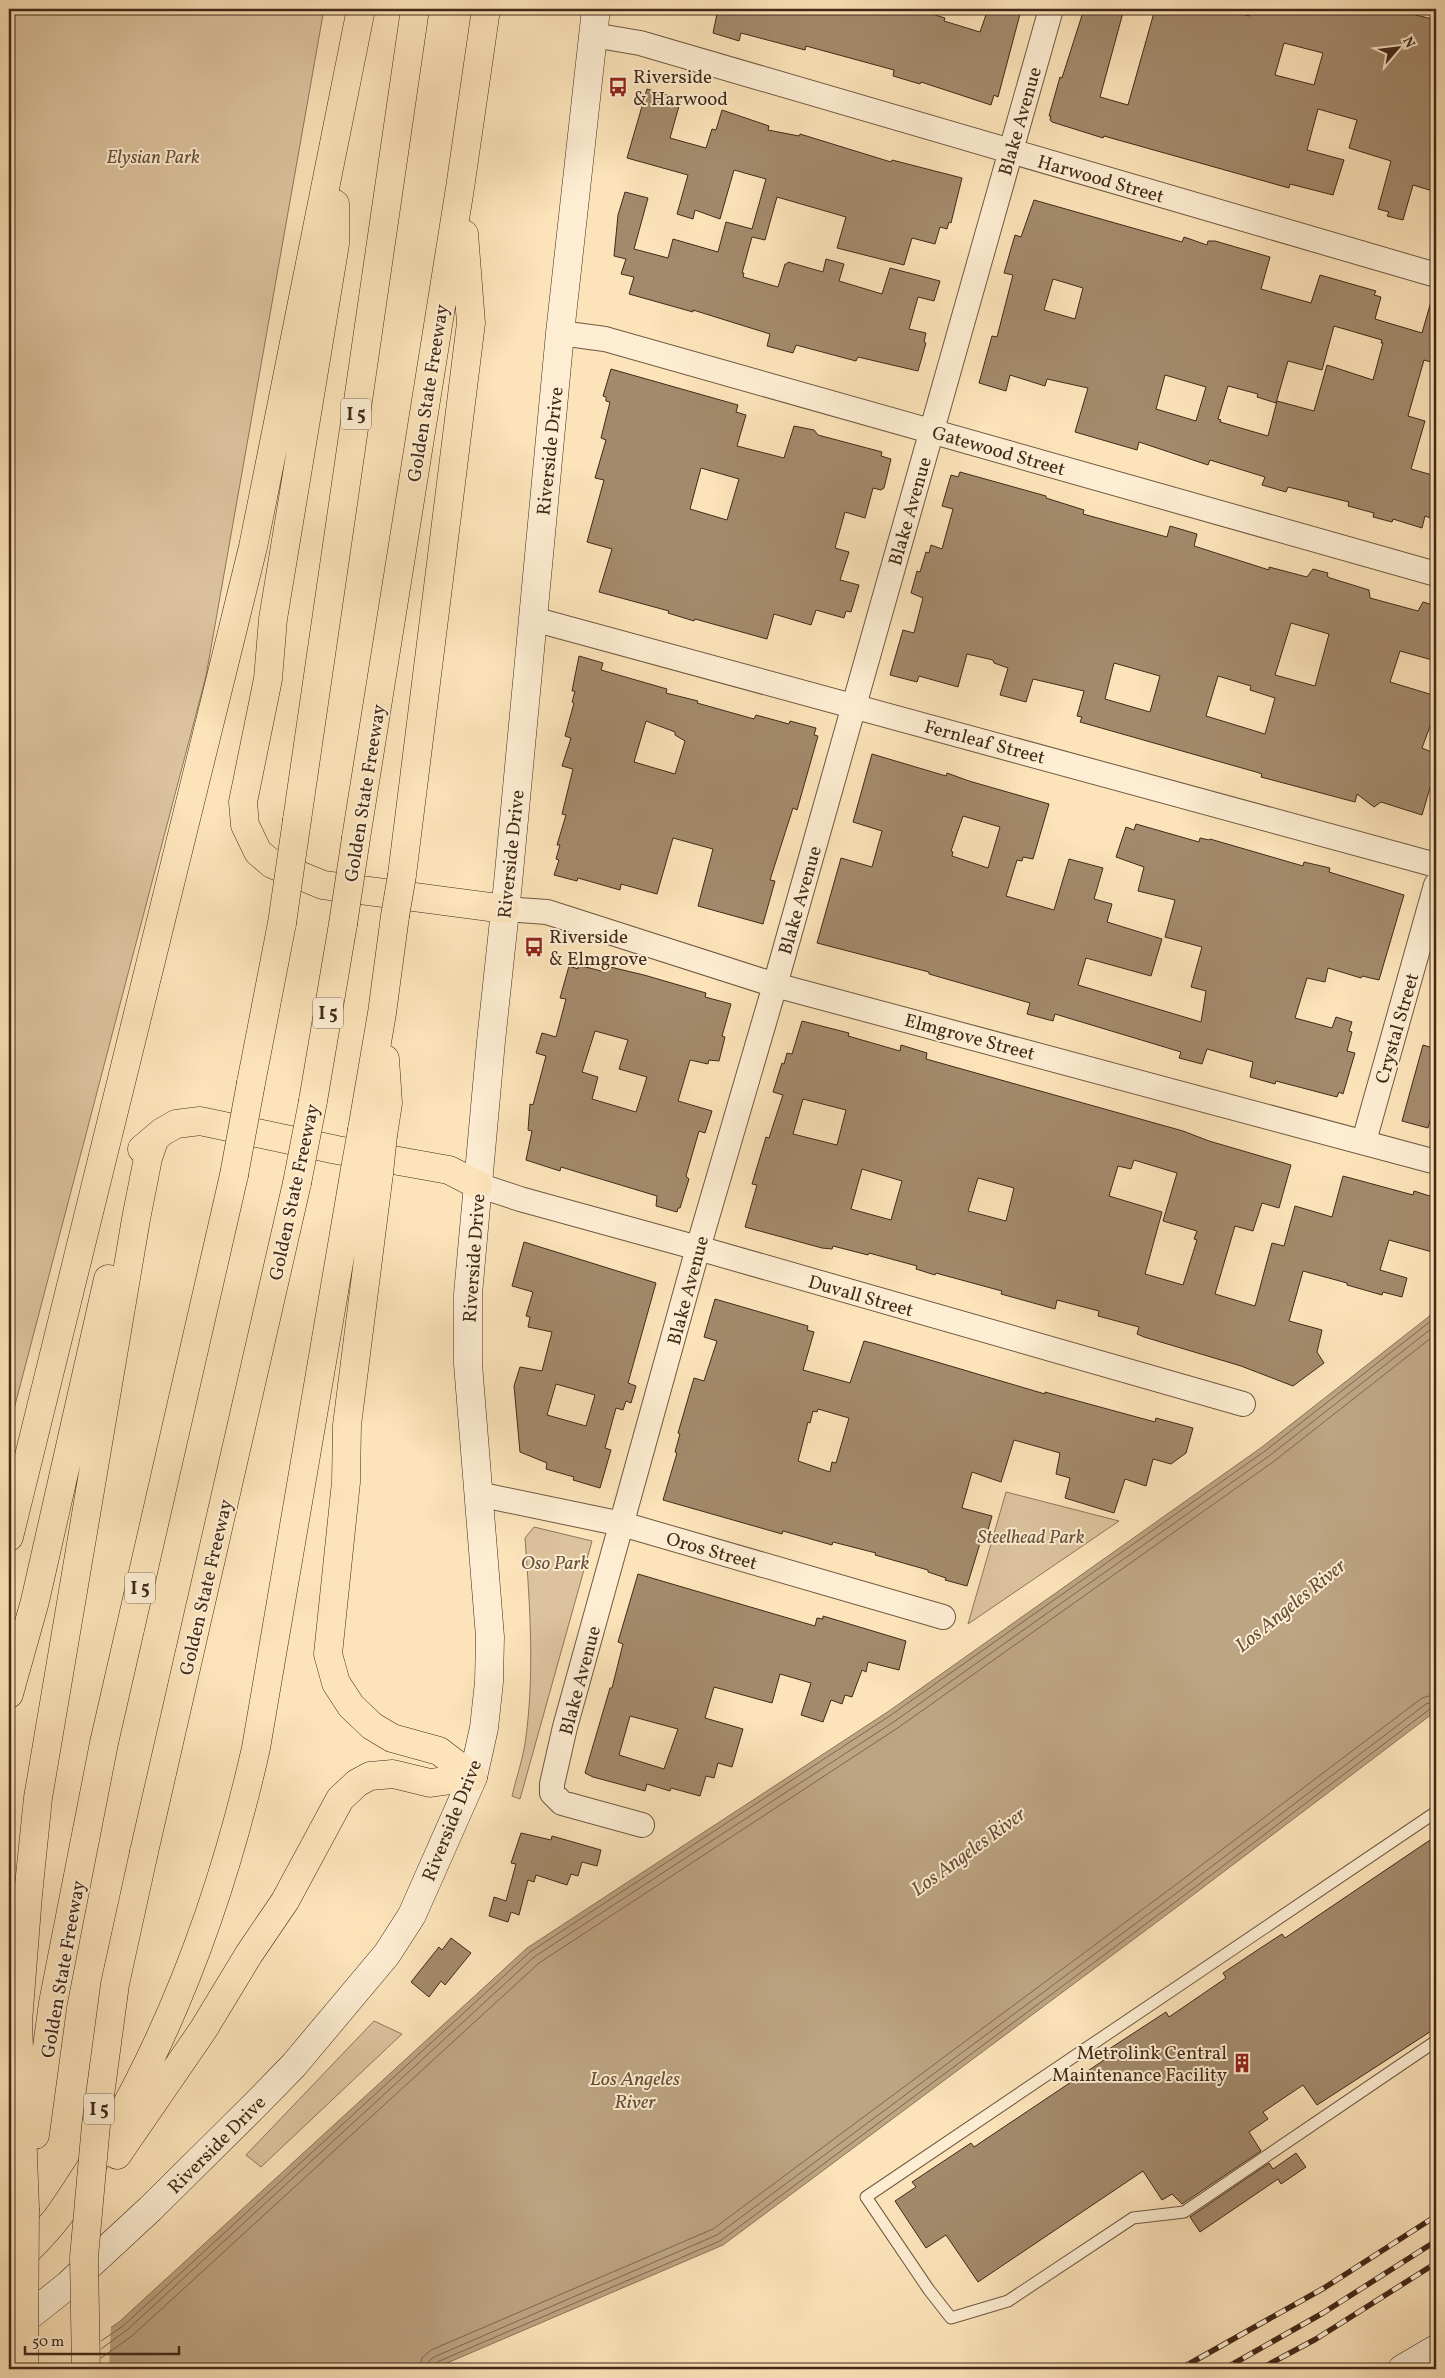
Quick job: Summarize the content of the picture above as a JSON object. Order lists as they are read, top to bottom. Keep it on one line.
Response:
{"streets":{"highway":["Golden State Freeway","I 5"],"main road":["Riverside Drive"],"street":["Blake Avenue","Harwood Street","Gatewood Street","Fernleaf Street","Crystal Street","Elmgrove Street","Duvall Street","Oros Street"]},"crossings":[["Blake Avenue","Harwood Street"],["Blake Avenue","Gatewood Street"],["Blake Avenue","Fernleaf Street"],["Blake Avenue","Elmgrove Street"],["Blake Avenue","Duvall Street"],["Blake Avenue","Oros Street"],["Harwood Street","Riverside Drive"],["Gatewood Street","Riverside Drive"],["Riverside Drive","Fernleaf Street"],["Riverside Drive","Elmgrove Street"],["Riverside Drive","Duvall Street"],["Riverside Drive","Oros Street"],["Crystal Street","Elmgrove Street"]],"water":["Los Angeles River"],"parks":["Elysian Park","Steelhead Park","Oso Park"],"places":{"bus stop":["Riverside & Harwood","Riverside & Elmgrove"],"building":["Metrolink Central Maintenance Facility"]},"scale_bar":"50 m","north":"top right"}
